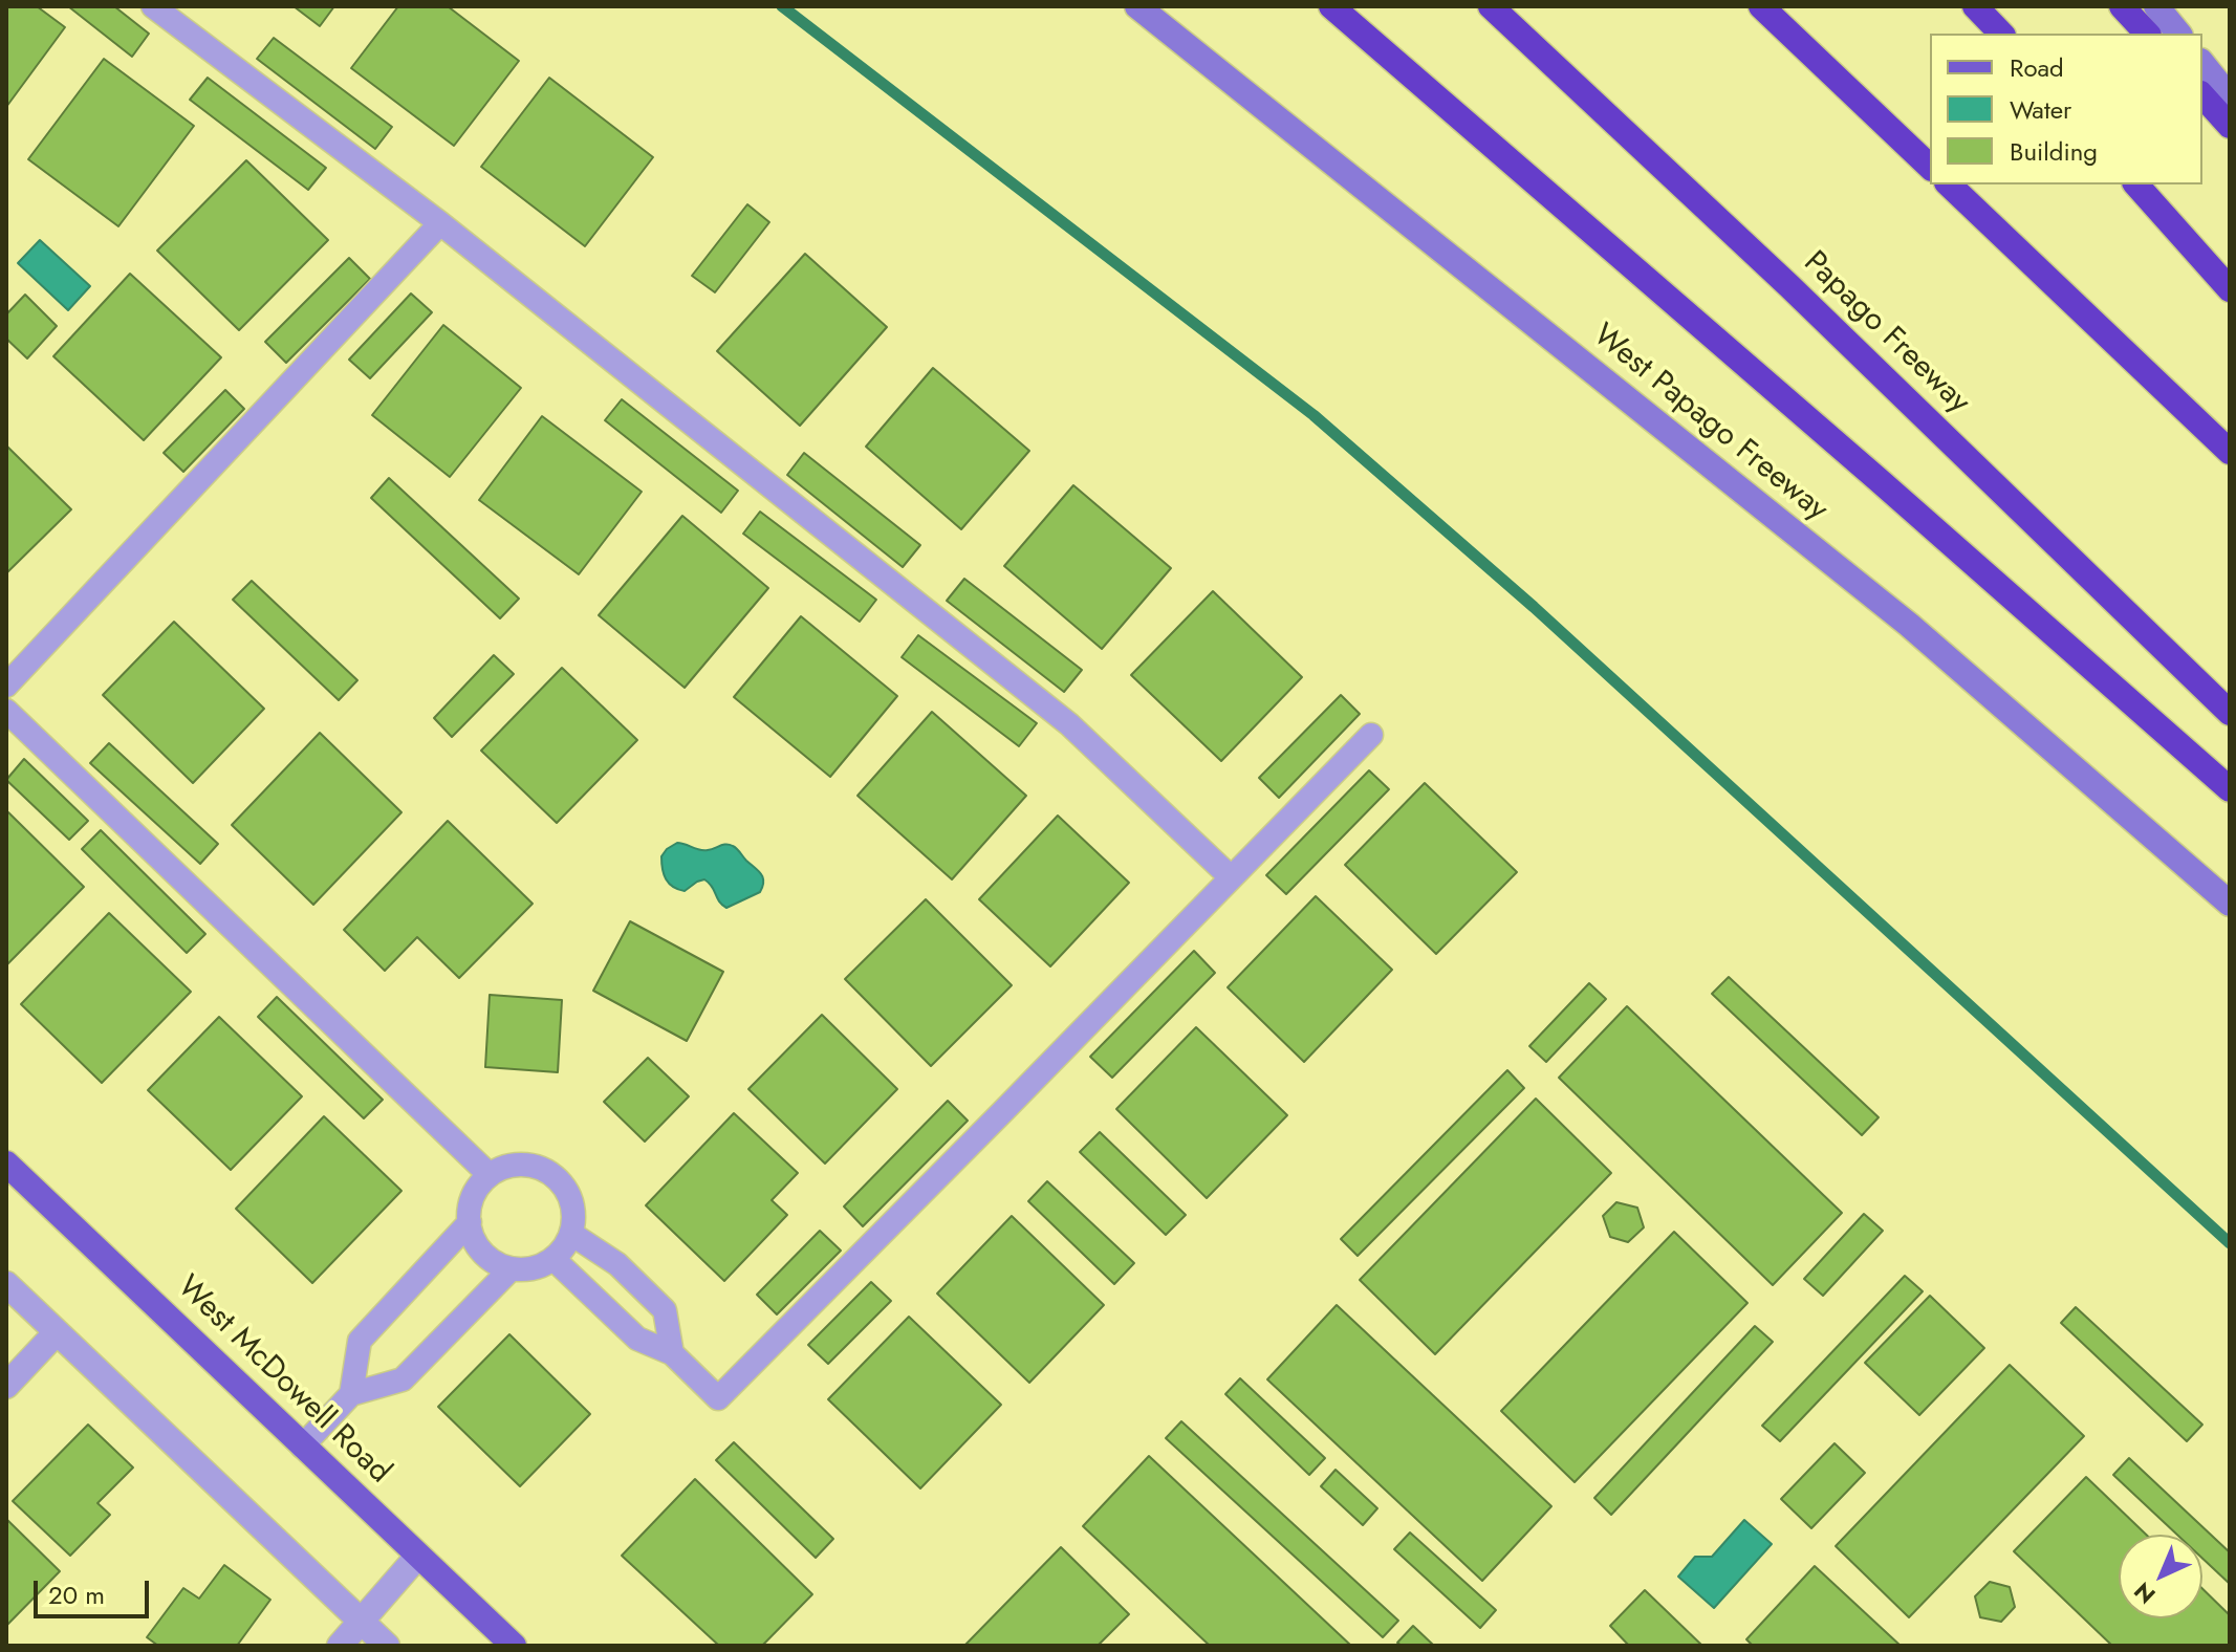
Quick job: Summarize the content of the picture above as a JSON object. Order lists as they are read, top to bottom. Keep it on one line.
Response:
{"streets":{"highway":["Papago Freeway"],"main road":["West Papago Freeway","West McDowell Road"]},"legend":["Road","Water","Building"],"scale_bar":"20 m","north":"bottom left"}
